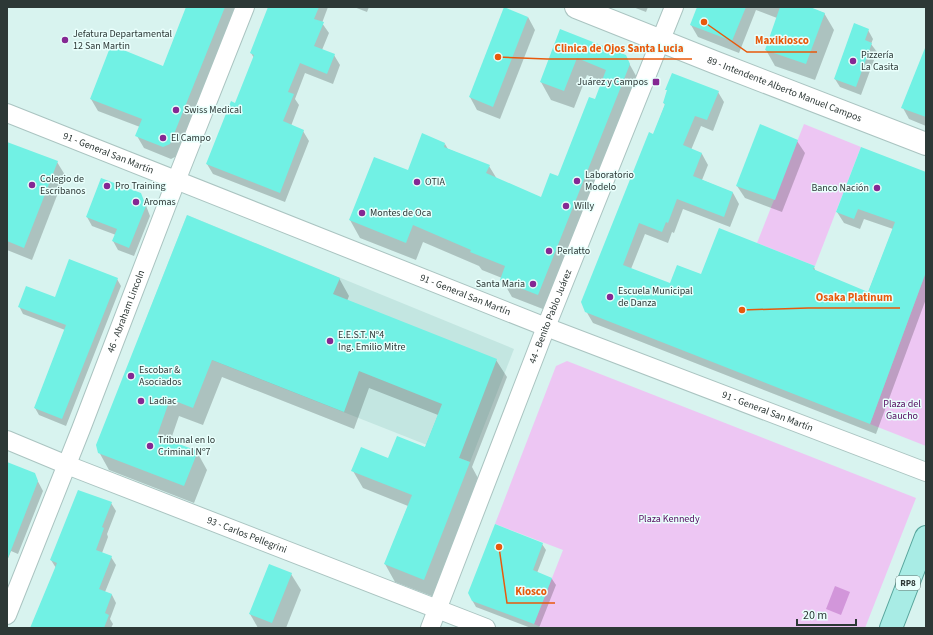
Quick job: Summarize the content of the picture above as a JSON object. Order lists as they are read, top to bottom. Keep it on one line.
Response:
{"streets":{"main road":["RP8"],"street":["89 - Intendente Alberto Manuel Campos","91 - General San Martín","46 - Abraham Lincoln","44 - Benito Pablo Juárez","93 - Carlos Pellegrini"]},"crossings":[["89 - Intendente Alberto Manuel Campos","44 - Benito Pablo Juárez"],["91 - General San Martín","46 - Abraham Lincoln"],["91 - General San Martín","44 - Benito Pablo Juárez"],["46 - Abraham Lincoln","93 - Carlos Pellegrini"],["44 - Benito Pablo Juárez","93 - Carlos Pellegrini"]],"parks":["Plaza del Gaucho","Plaza Kennedy"],"places":{"other":["Maxikiosco","Jefatura Departamental 12 San Martin","Clinica de Ojos Santa Lucia","Pizzería La Casita","Swiss Medical","El Campo","Laboratorio Modelo","OTIA","Colegio de Escribanos","Pro Training","Banco Nación","Aromas","Willy","Montes de Oca","Perlatto","Santa Maria","Escuela Municipal de Danza","Osaka Platinum","E.E.S.T. Nº4 Ing. Emilio Mitre","Escobar & Asociados","Ladiac","Tribunal en lo Criminal Nº7","Kiosco"],"transit":["Juárez y Campos"]},"scale_bar":"20 m"}
